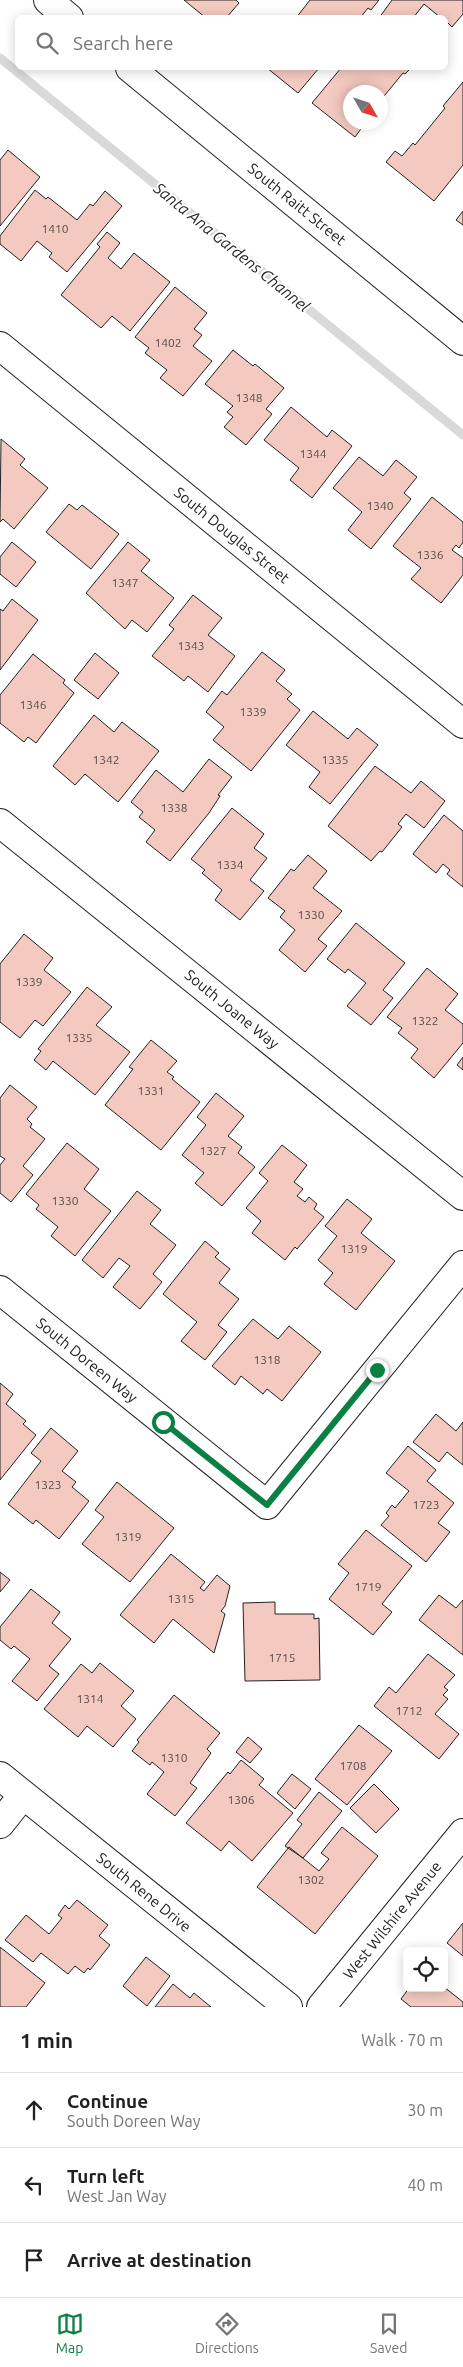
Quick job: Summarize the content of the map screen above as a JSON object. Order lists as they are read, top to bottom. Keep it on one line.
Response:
{"streets":{"street":["South Raitt Street","South Douglas Street","South Joane Way","South Doreen Way","South Rene Drive","West Wilshire Avenue"]},"water":["Santa Ana Gardens Channel"],"house_numbers":["1410","1402","1348","1344","1340","1336","1347","1343","1346","1339","1342","1335","1338","1334","1330","1339","1322","1335","1331","1327","1330","1319","1318","1323","1723","1319","1719","1315","1715","1314","1712","1310","1708","1306","1302"],"north":"bottom right","page":{"search":"Search here","heading":["1 min","Walk · 70 m"],"list":[["Continue","South Doreen Way","30 m"],["Turn left","West Jan Way","40 m"],"Arrive at destination"],"nav":["Map","Directions","Saved"]}}
